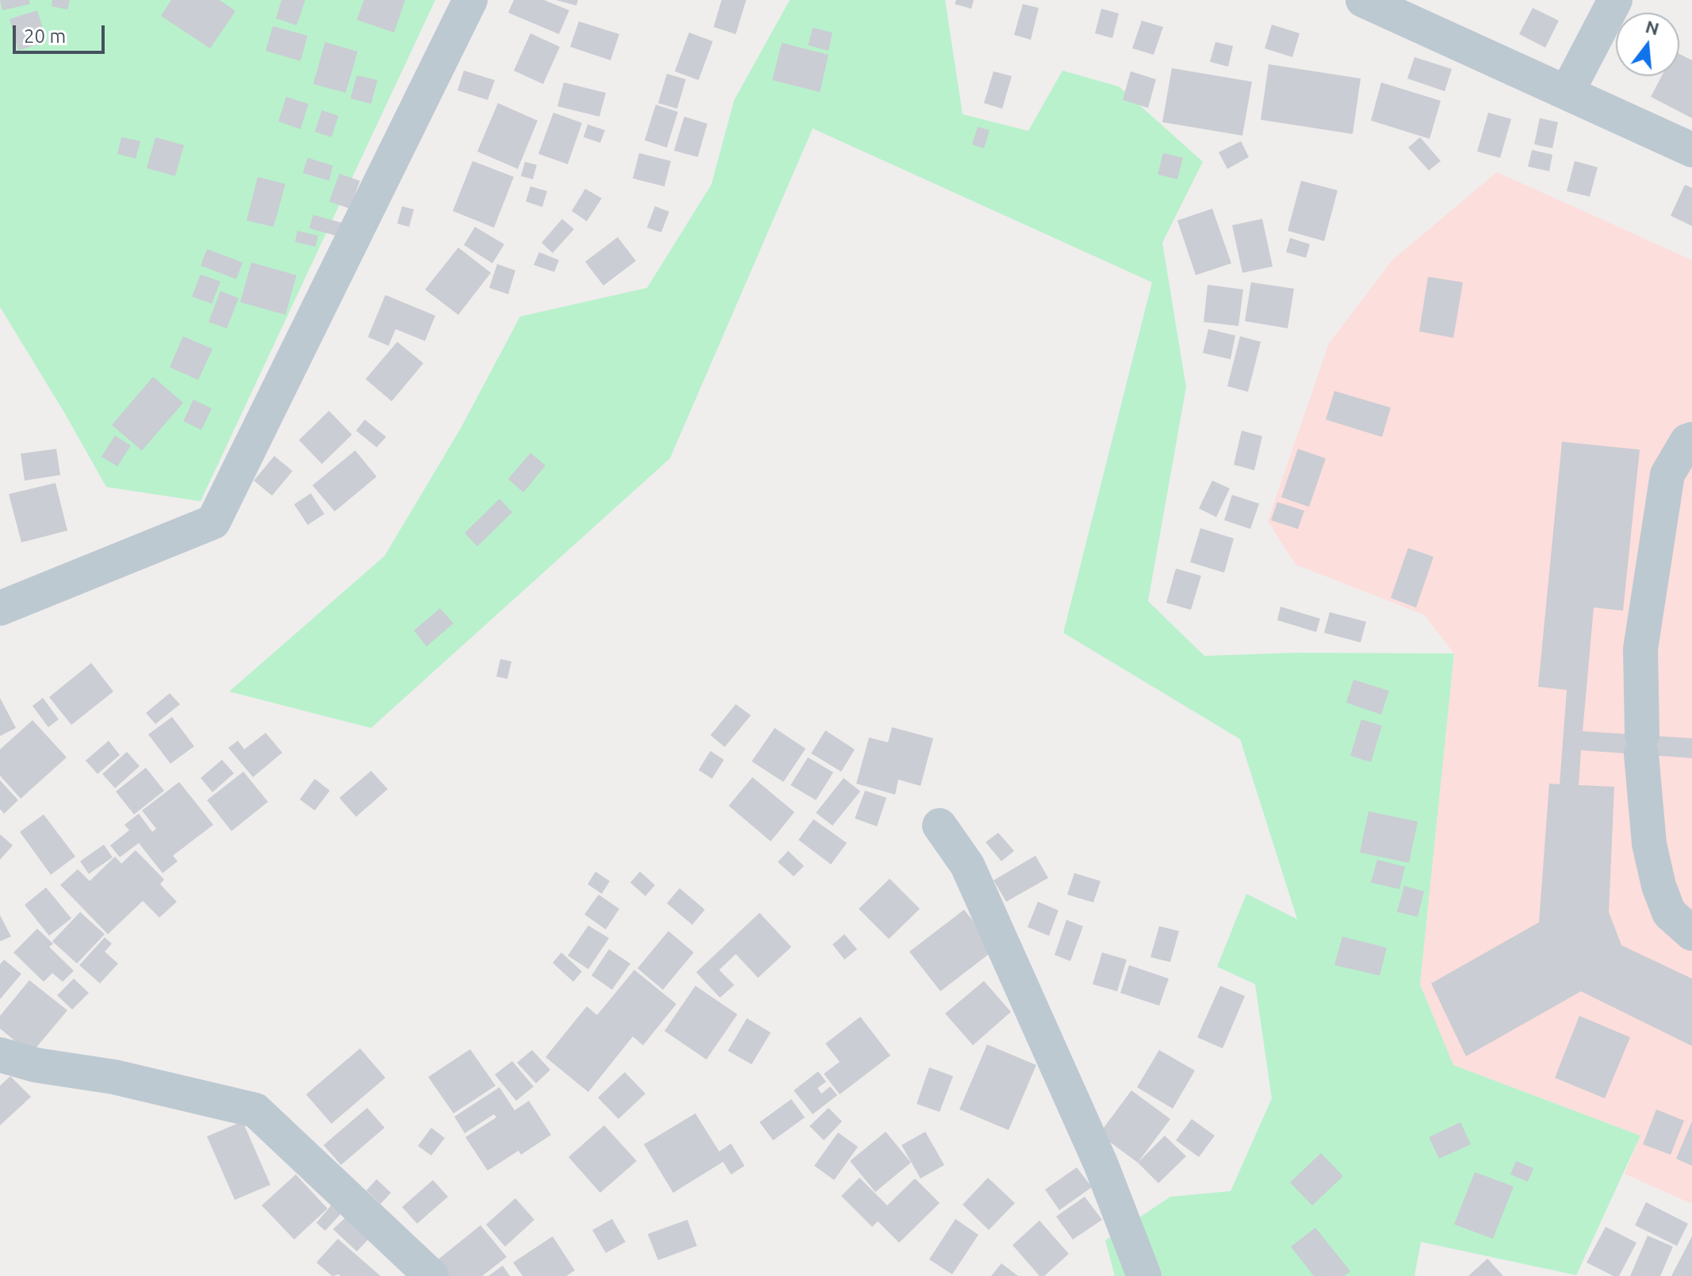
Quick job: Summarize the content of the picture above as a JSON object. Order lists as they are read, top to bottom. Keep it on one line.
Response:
{"scale_bar":"20 m","north":"top"}
